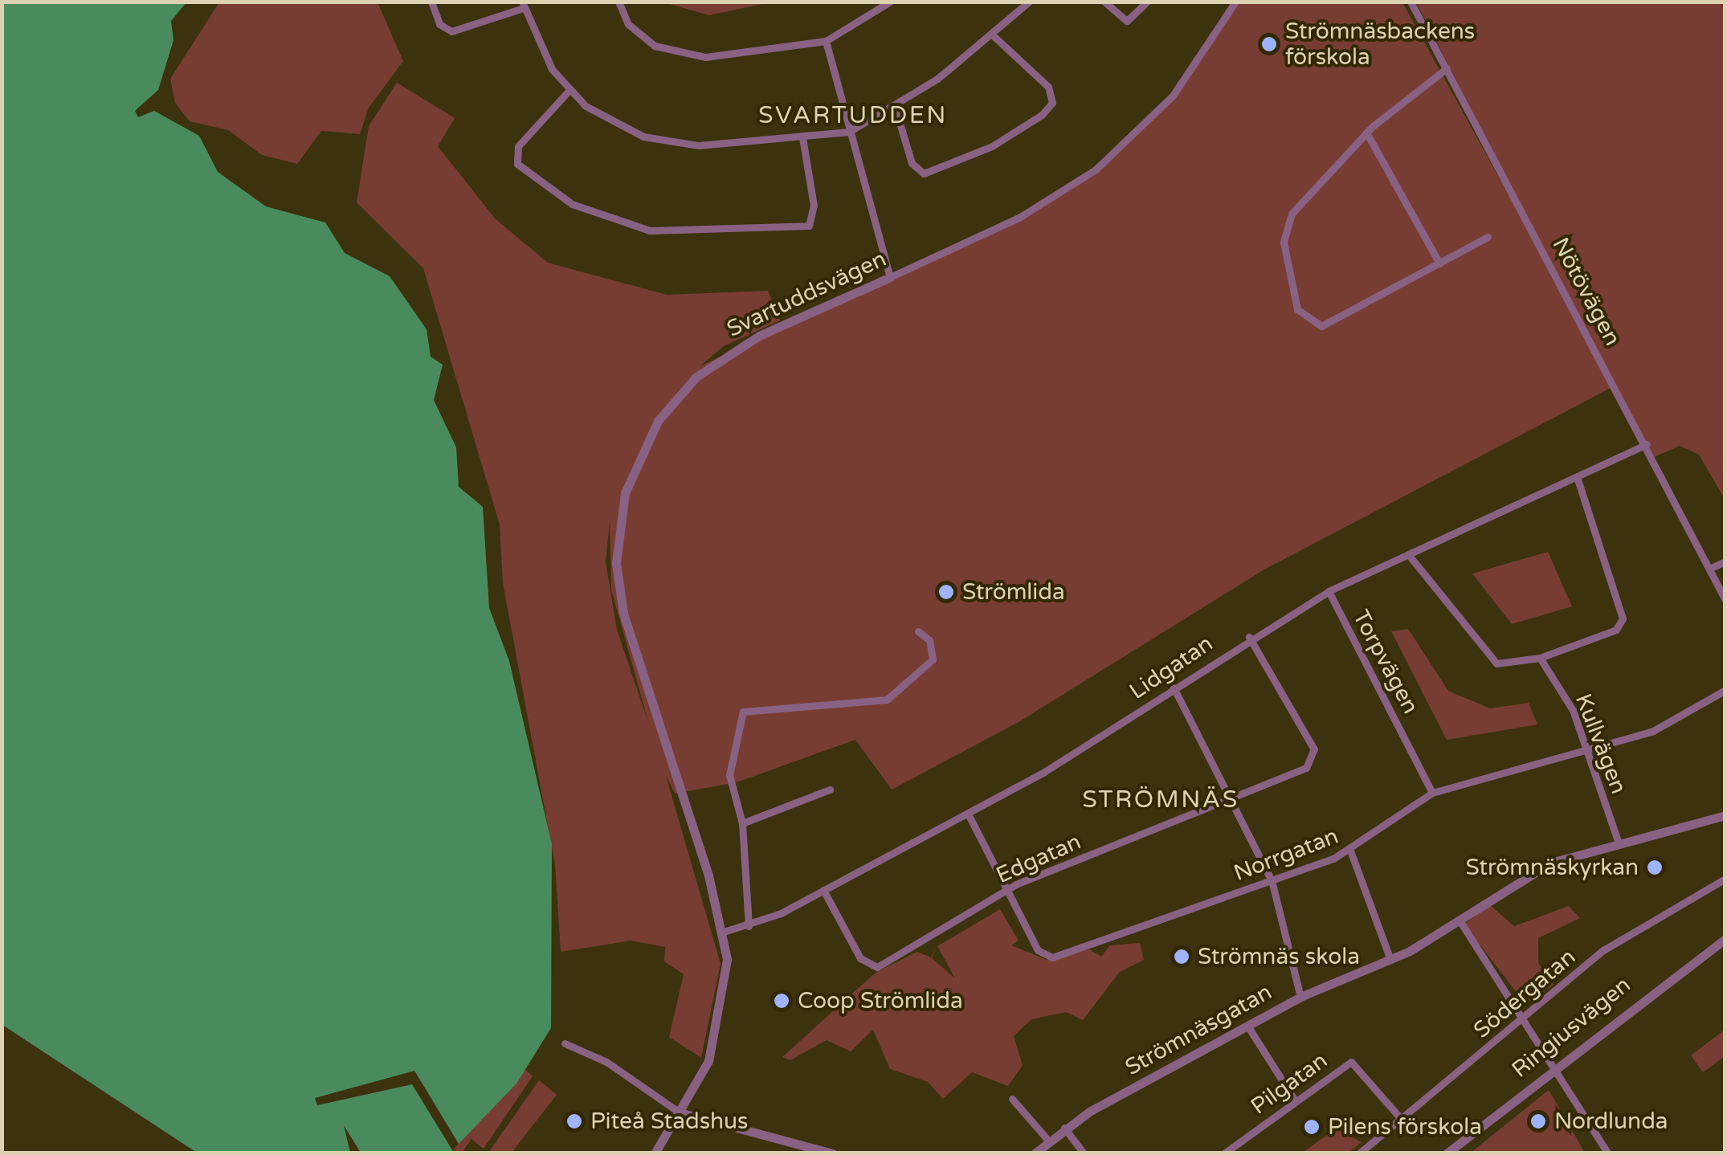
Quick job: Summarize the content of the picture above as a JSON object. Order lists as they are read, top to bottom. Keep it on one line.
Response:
{"streets":{"street":["Nötövägen","Svartuddsvägen","Torpvägen","Lidgatan","Kullvägen","Norrgatan","Edgatan","Södergatan","Ringiusvägen","Strömnäsgatan","Pilgatan"]},"crossings":[["Nötövägen","Lidgatan"],["Svartuddsvägen","Lidgatan"],["Torpvägen","Lidgatan"],["Torpvägen","Norrgatan"],["Lidgatan","Norrgatan"],["Lidgatan","Edgatan"],["Kullvägen","Norrgatan"],["Kullvägen","Strömnäsgatan"],["Norrgatan","Edgatan"],["Södergatan","Pilgatan"]],"districts":["SVARTUDDEN","STRÖMNÄS"],"places":["Strömnäsbackens förskola","Strömlida","Strömnäskyrkan","Strömnäs skola","Coop Strömlida","Piteå Stadshus","Nordlunda","Pilens förskola"]}
